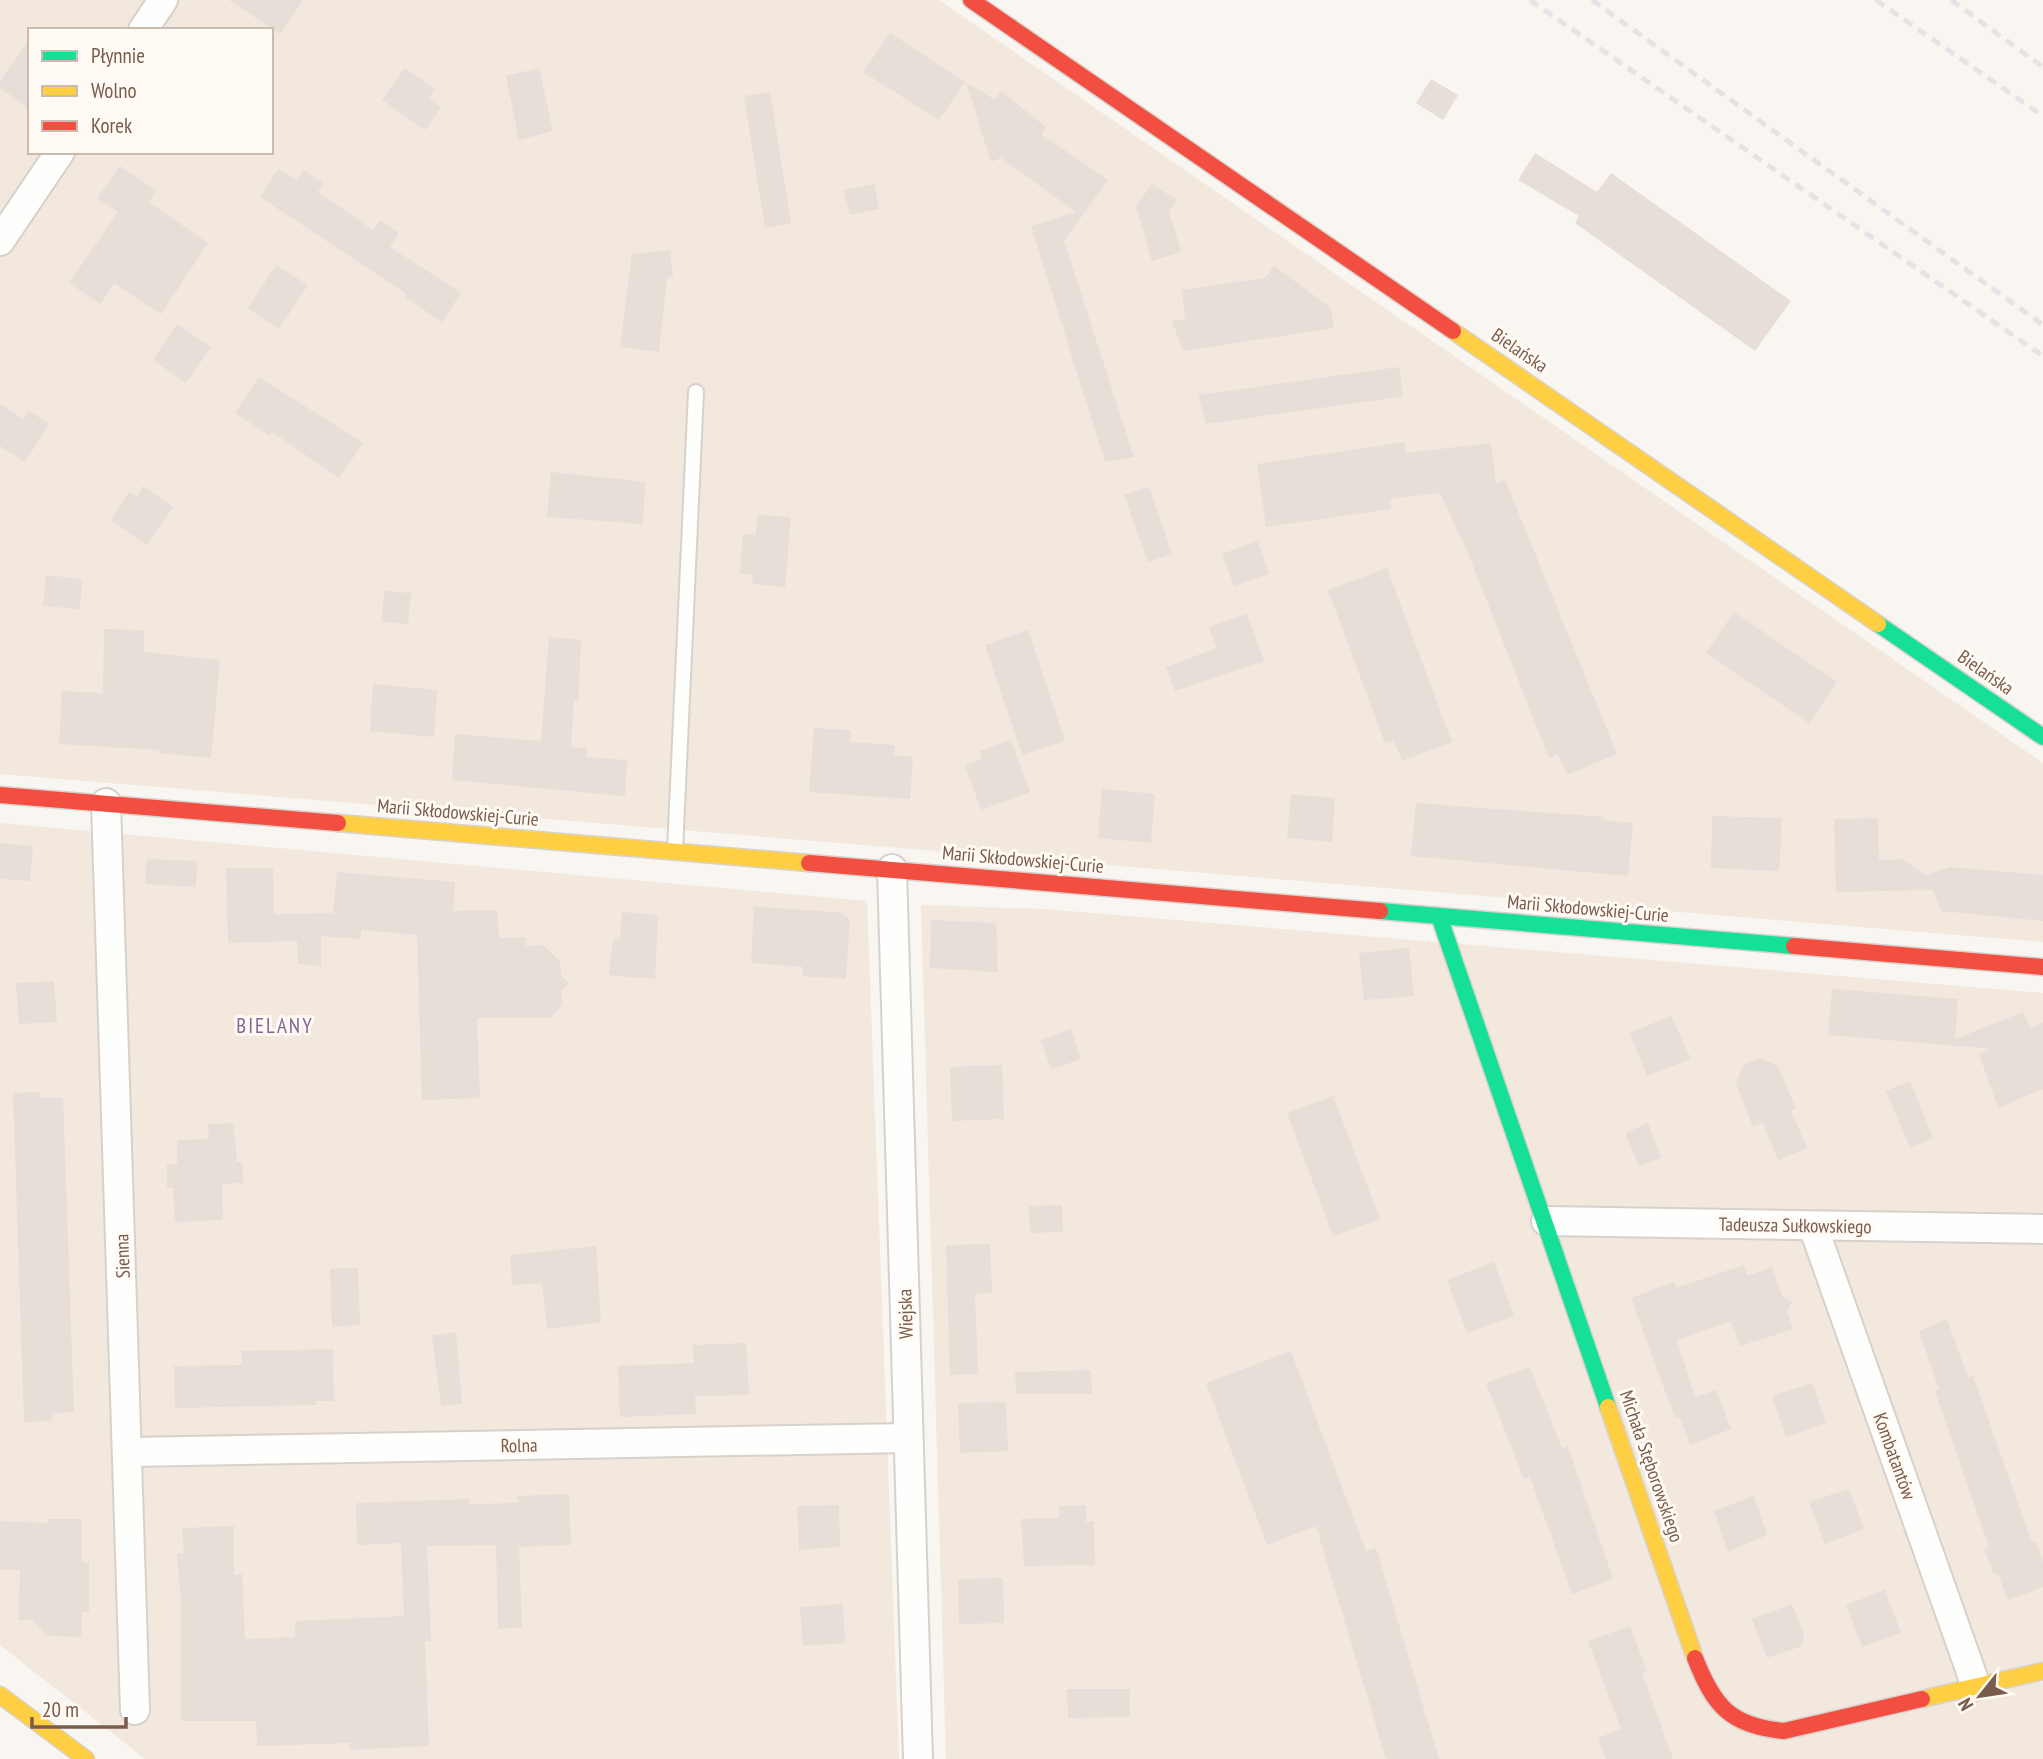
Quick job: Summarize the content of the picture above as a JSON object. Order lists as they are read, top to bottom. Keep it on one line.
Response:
{"streets":{"street":["Bielańska","Marii Skłodowskiej-Curie","Tadeusza Sułkowskiego","Sienna","Wiejska","Rolna","Kombatantów","Michała Stęborowskiego"]},"crossings":[["Marii Skłodowskiej-Curie","Sienna"],["Marii Skłodowskiej-Curie","Wiejska"],["Marii Skłodowskiej-Curie","Michała Stęborowskiego"],["Tadeusza Sułkowskiego","Kombatantów"],["Tadeusza Sułkowskiego","Michała Stęborowskiego"],["Sienna","Rolna"],["Wiejska","Rolna"],["Kombatantów","Michała Stęborowskiego"]],"districts":["BIELANY"],"legend":["Płynnie","Wolno","Korek"],"scale_bar":"20 m","north":"bottom left"}
